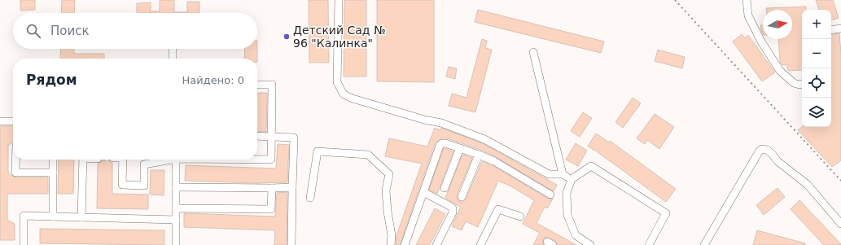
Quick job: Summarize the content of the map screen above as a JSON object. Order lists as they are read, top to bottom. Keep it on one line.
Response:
{"places":["Детский Сад № 96 \"Калинка\""],"north":"right","page":{"map_buttons":["+","−"],"search":"Поиск","heading":["Рядом","Найдено: 0"]}}
